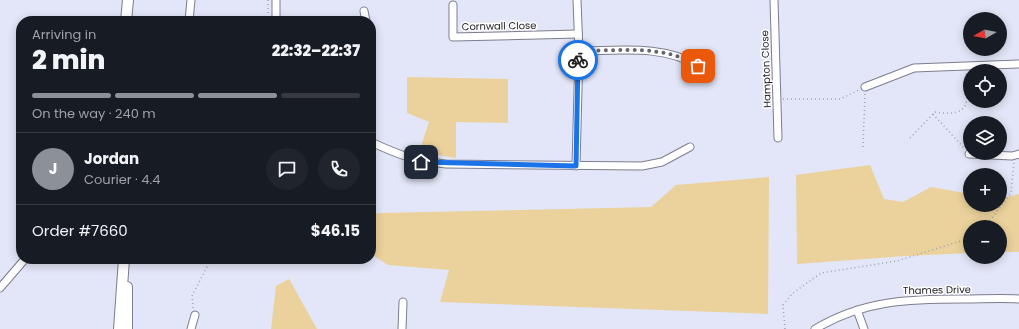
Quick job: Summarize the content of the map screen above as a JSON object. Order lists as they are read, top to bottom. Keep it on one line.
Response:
{"streets":{"street":["Cornwall Close","Hampton Close","Thames Drive"]},"north":"left","page":{"map_buttons":["+","−"],"heading":["2 min","Arriving in","22:32–22:37"],"panel":["Jordan","Courier · 4.4","Order #7660","$46.15"],"bar":"On the way · 240 m","round":"J"}}
